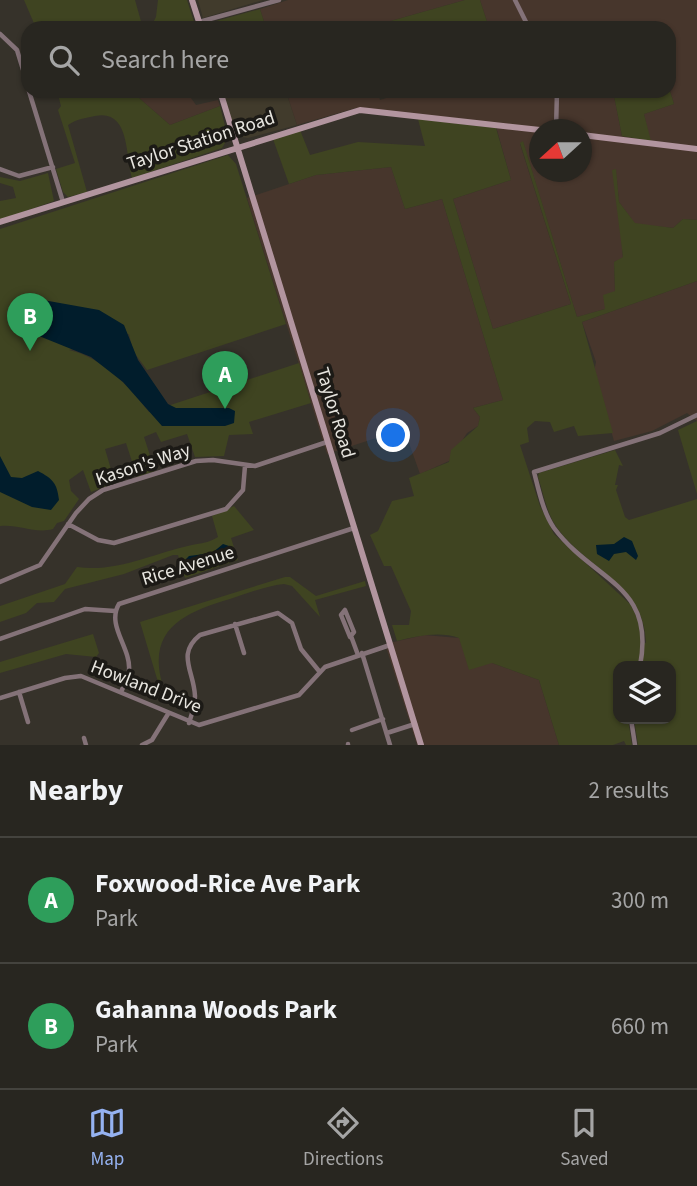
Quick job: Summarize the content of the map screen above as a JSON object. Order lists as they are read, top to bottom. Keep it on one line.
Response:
{"streets":{"main road":["Taylor Station Road","Taylor Road"],"street":["Kason's Way","Rice Avenue","Howland Drive"]},"crossings":[["Taylor Station Road","Taylor Road"],["Taylor Road","Kason's Way"],["Taylor Road","Rice Avenue"],["Taylor Road","Howland Drive"]],"north":"left","page":{"search":"Search here","pins":["B","A"],"heading":["Nearby","2 results"],"list":[{"mark":"A","name":"Foxwood-Rice Ave Park","note":"Park","value":"300 m"},{"mark":"B","name":"Gahanna Woods Park","note":"Park","value":"660 m"}],"nav":["Map","Directions","Saved"]}}
